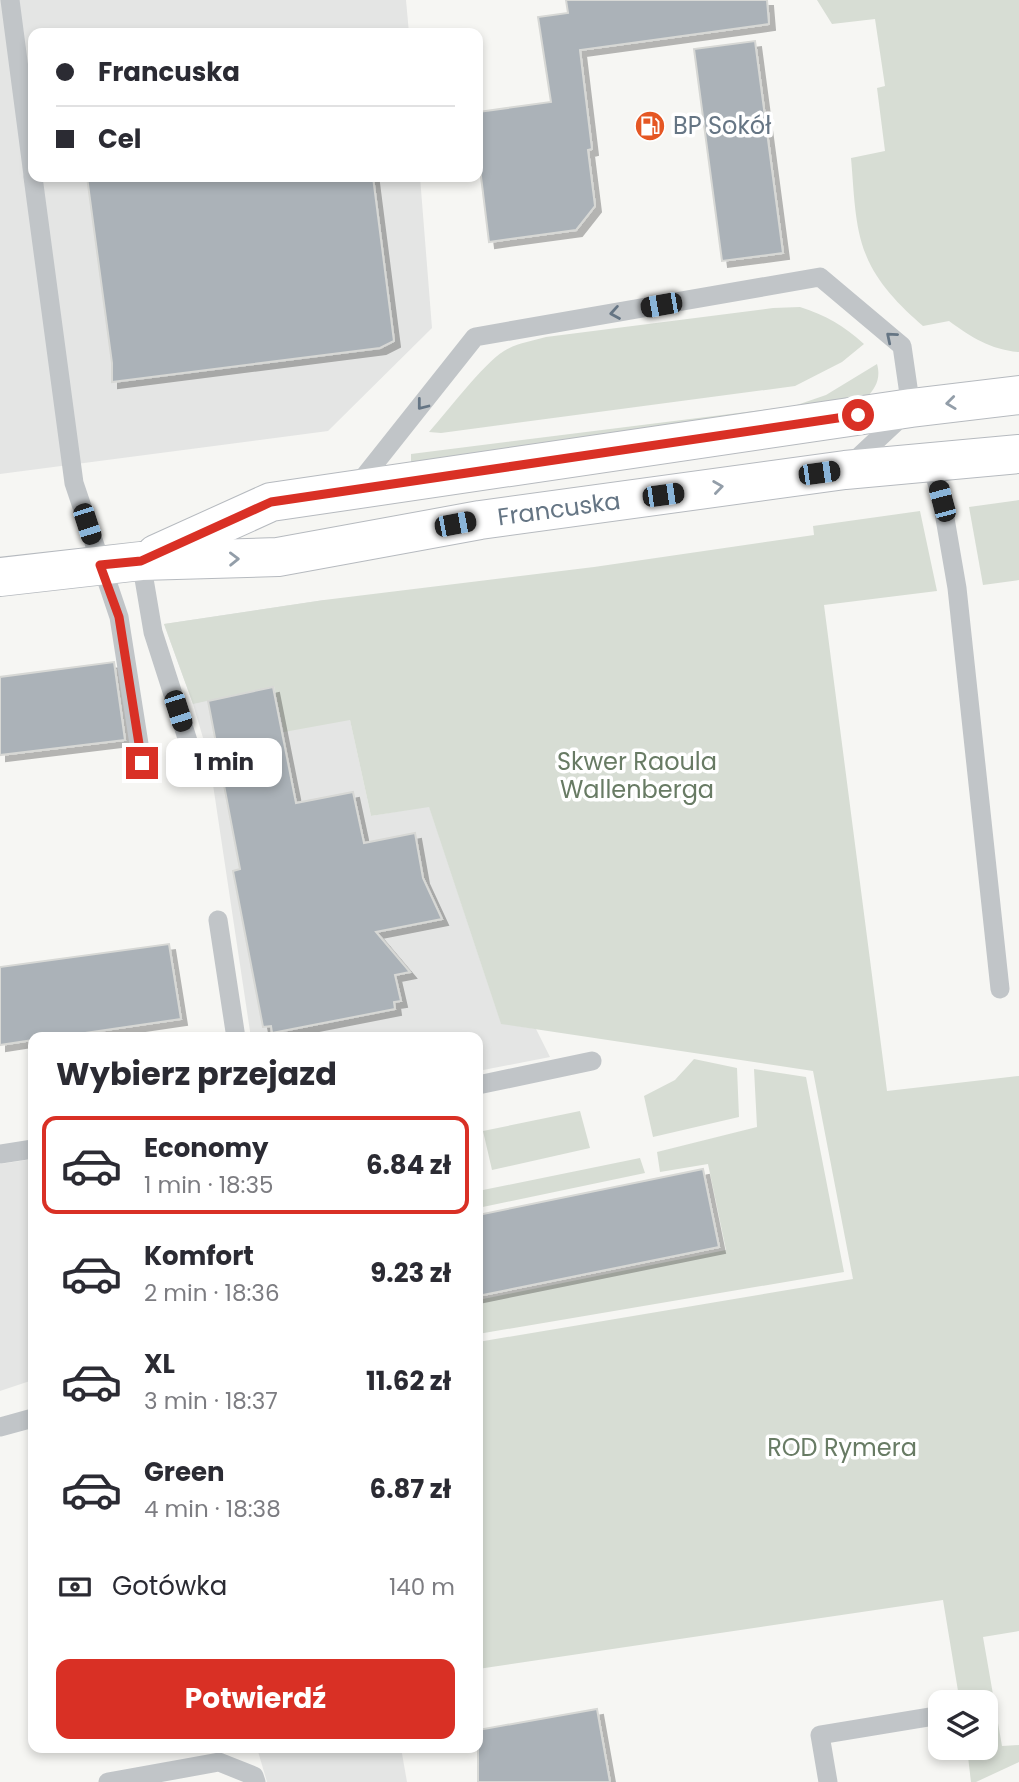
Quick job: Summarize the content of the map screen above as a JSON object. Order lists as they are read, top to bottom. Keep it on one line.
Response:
{"streets":{"street":["Francuska"]},"parks":["Skwer Raoula Wallenberga","ROD Rymera"],"places":{"fuel station":["BP Sokół"]},"page":{"banner":["Francuska","Cel"],"bubble":"1 min","heading":"Wybierz przejazd","list":[{"name":"Economy","note":"1 min · 18:35","value":"6.84 zł"},{"name":"Komfort","note":"2 min · 18:36","value":"9.23 zł"},{"name":"XL","note":"3 min · 18:37","value":"11.62 zł"},{"name":"Green","note":"4 min · 18:38","value":"6.87 zł"}],"pay":["Gotówka","140 m"],"buttons":"Potwierdź"}}
